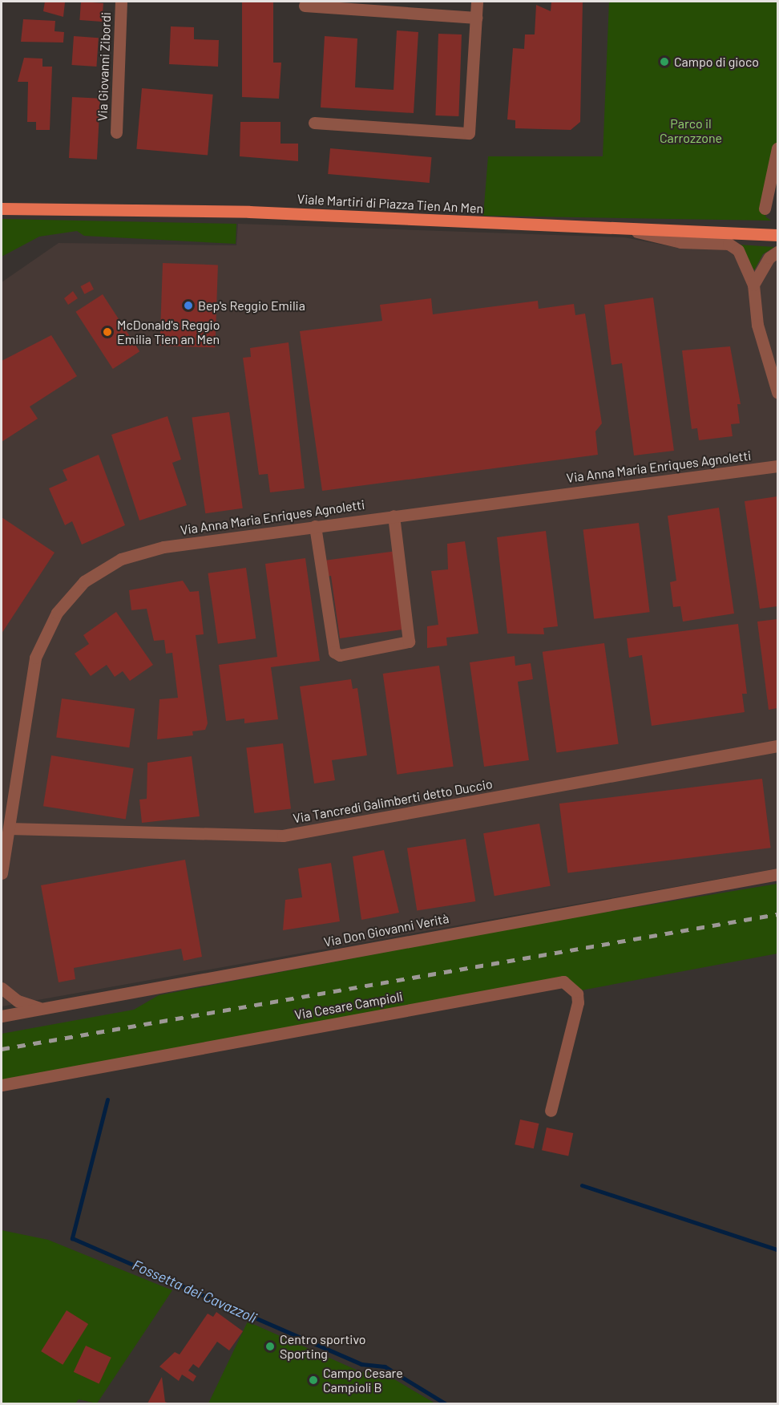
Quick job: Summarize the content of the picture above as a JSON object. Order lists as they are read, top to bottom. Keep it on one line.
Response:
{"streets":{"main road":["Viale Martiri di Piazza Tien An Men"],"street":["Via Giovanni Zibordi","Via Anna Maria Enriques Agnoletti","Via Tancredi Galimberti detto Duccio","Via Don Giovanni Verità","Via Cesare Campioli"]},"crossings":[["Via Anna Maria Enriques Agnoletti","Via Tancredi Galimberti detto Duccio"]],"water":["Fossetta dei Cavazzoli"],"parks":["Parco il Carrozzone"],"places":["Campo di gioco","Bep's Reggio Emilia","McDonald's Reggio Emilia Tien an Men","Centro sportivo Sporting","Campo Cesare Campioli B"]}
